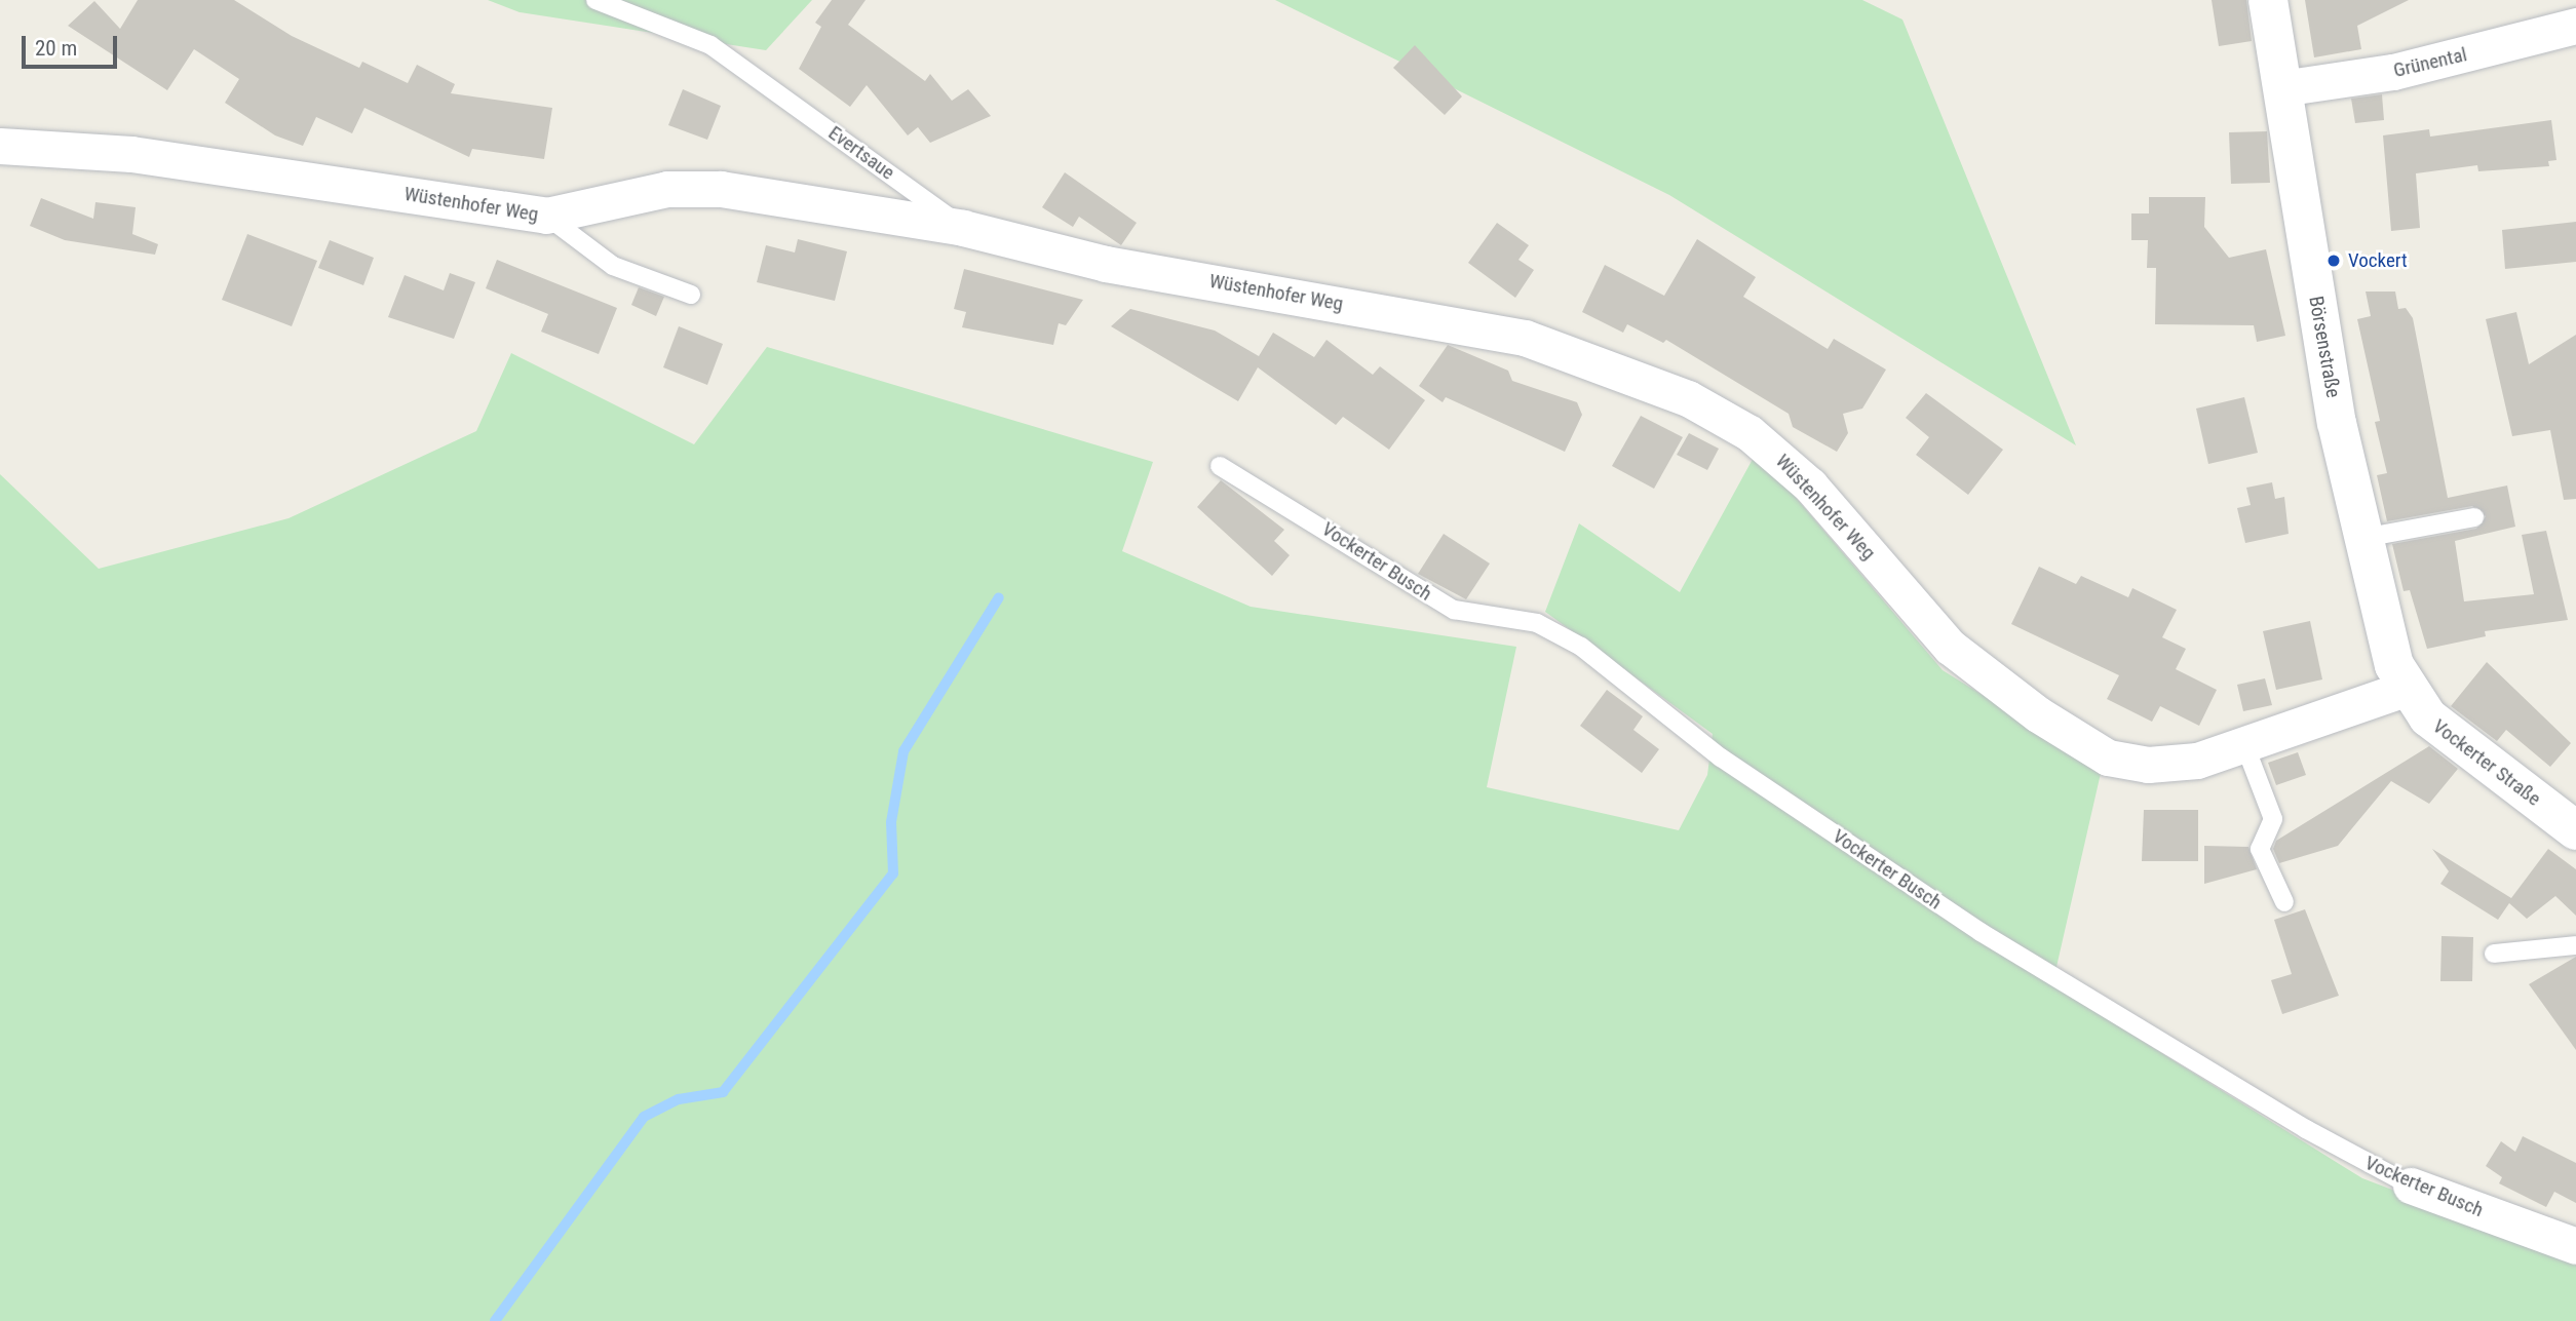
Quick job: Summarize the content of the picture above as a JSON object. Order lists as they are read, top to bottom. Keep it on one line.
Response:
{"streets":{"street":["Grünental","Wüstenhofer Weg","Börsenstraße","Vockerter Busch","Vockerter Straße"],"lane":["Evertsaue"]},"crossings":[["Grünental","Börsenstraße"],["Evertsaue","Wüstenhofer Weg"],["Wüstenhofer Weg","Börsenstraße"],["Wüstenhofer Weg","Vockerter Straße"],["Börsenstraße","Vockerter Straße"]],"places":["Vockert"],"scale_bar":"20 m"}
